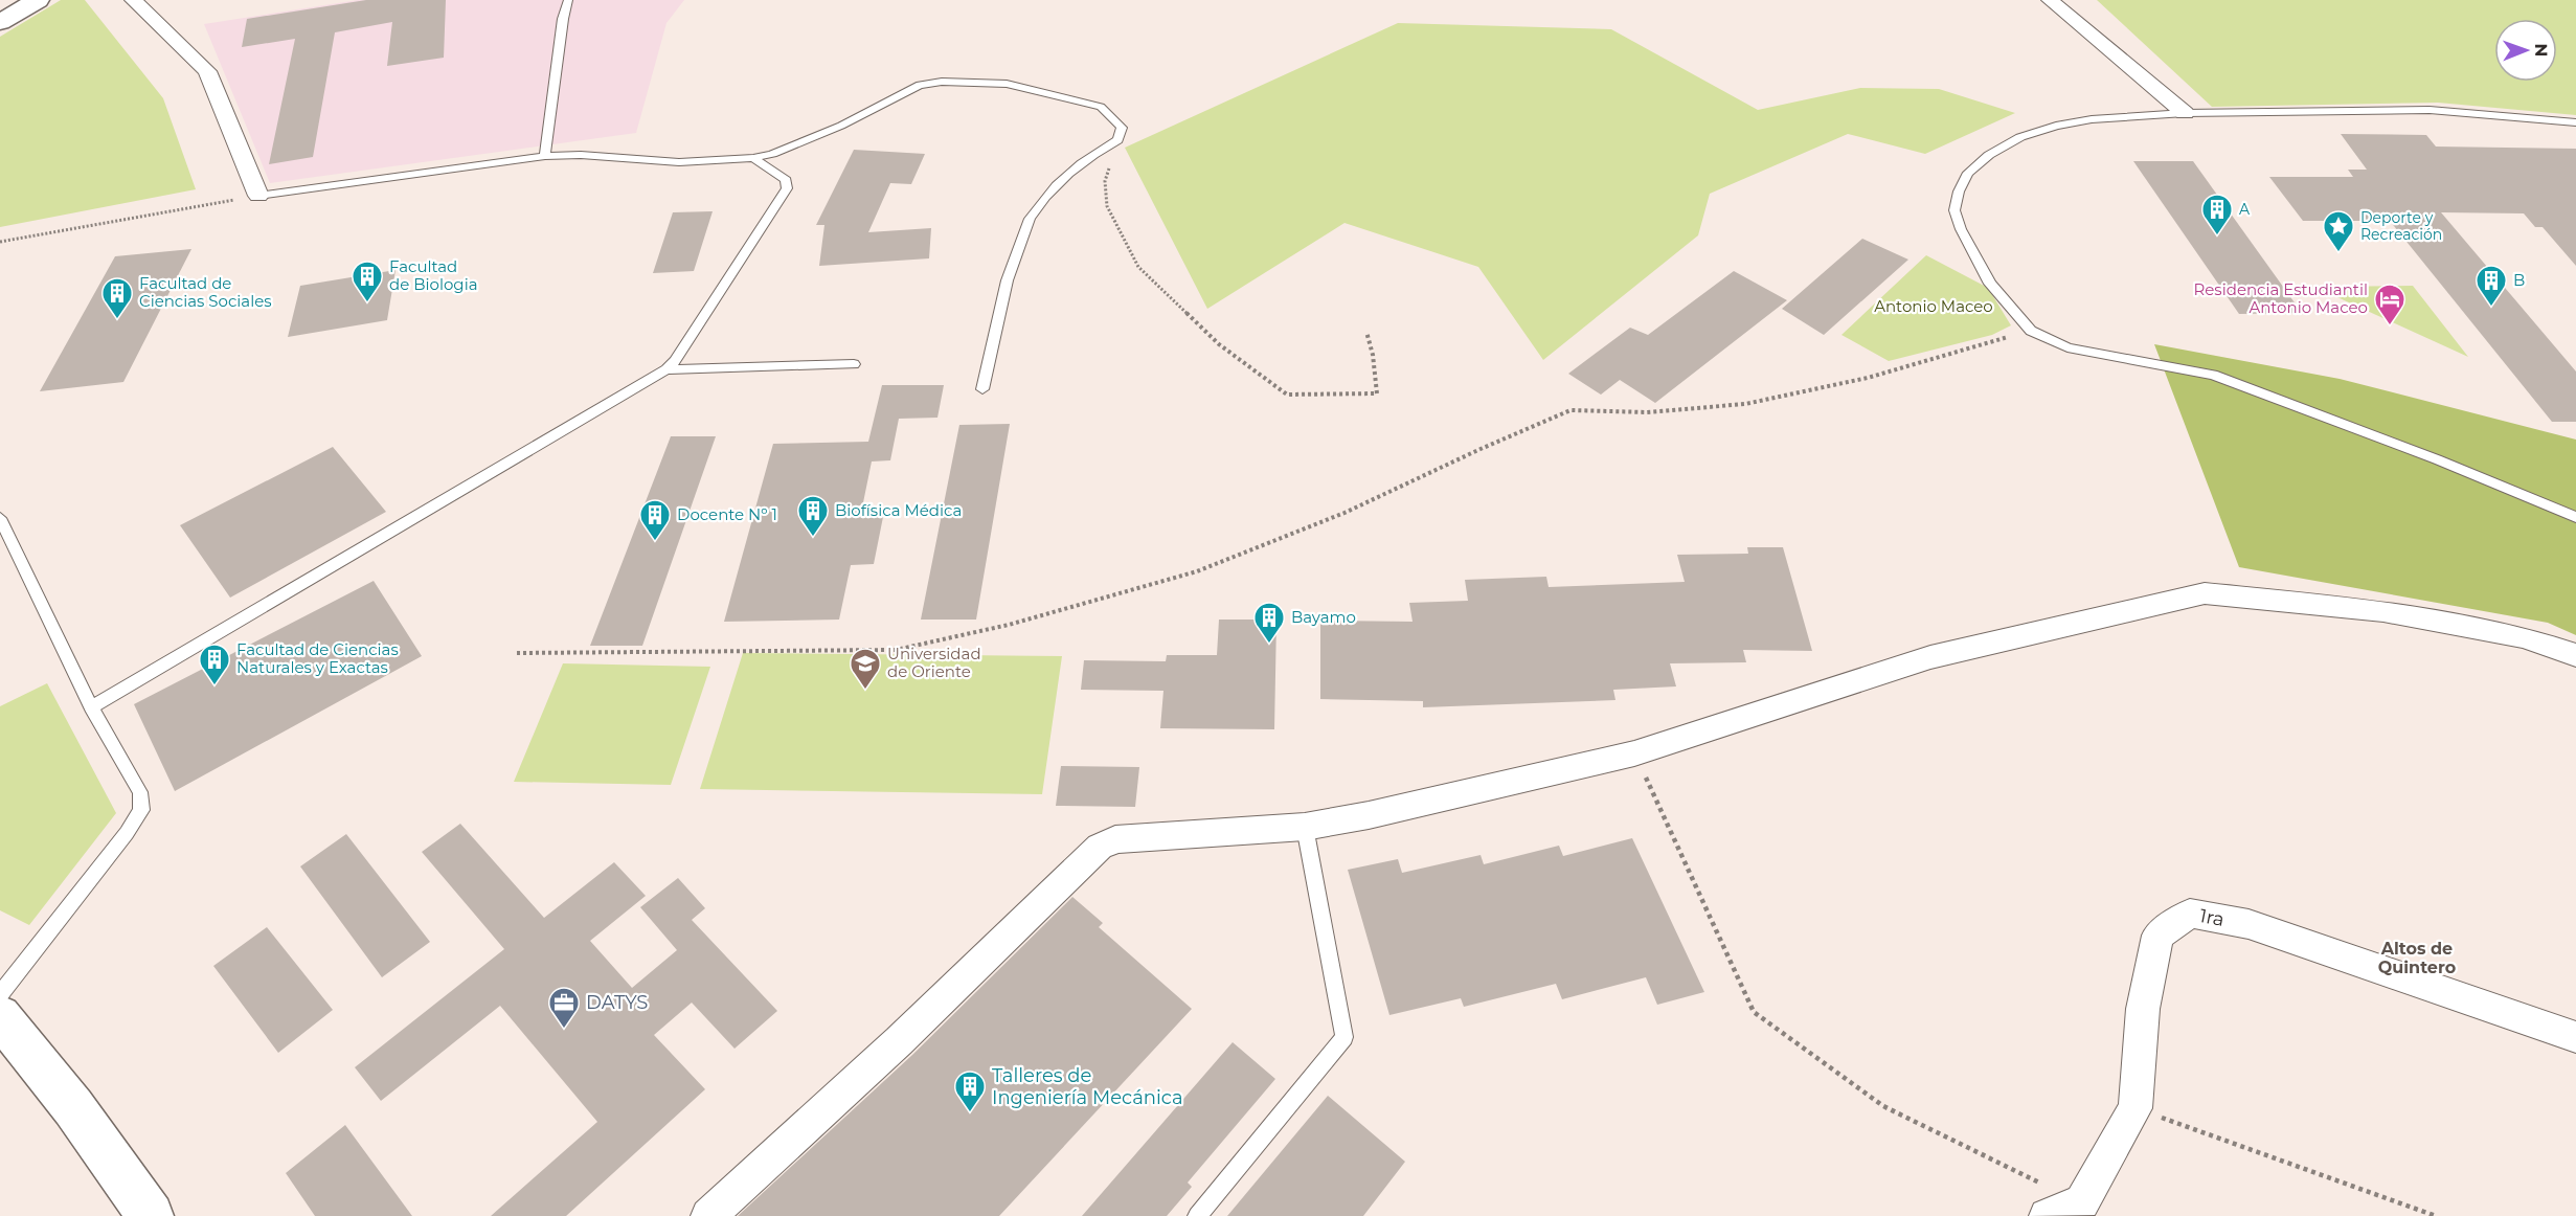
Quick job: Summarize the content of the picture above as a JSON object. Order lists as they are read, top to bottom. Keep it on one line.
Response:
{"streets":{"street":["1ra"]},"districts":["Altos de Quintero"],"parks":["Antonio Maceo"],"places":{"building":["A","Facultad de Biologia","B","Facultad de Ciencias Sociales","Biofísica Médica","Docente Nº 1","Bayamo","Facultad de Ciencias Naturales y Exactas","Talleres de Ingeniería Mecánica"],"place":["Deporte y Recreación"],"hotel":["Residencia Estudiantil Antonio Maceo"],"school or university":["Universidad de Oriente"],"office":["DATYS"]},"north":"right"}
